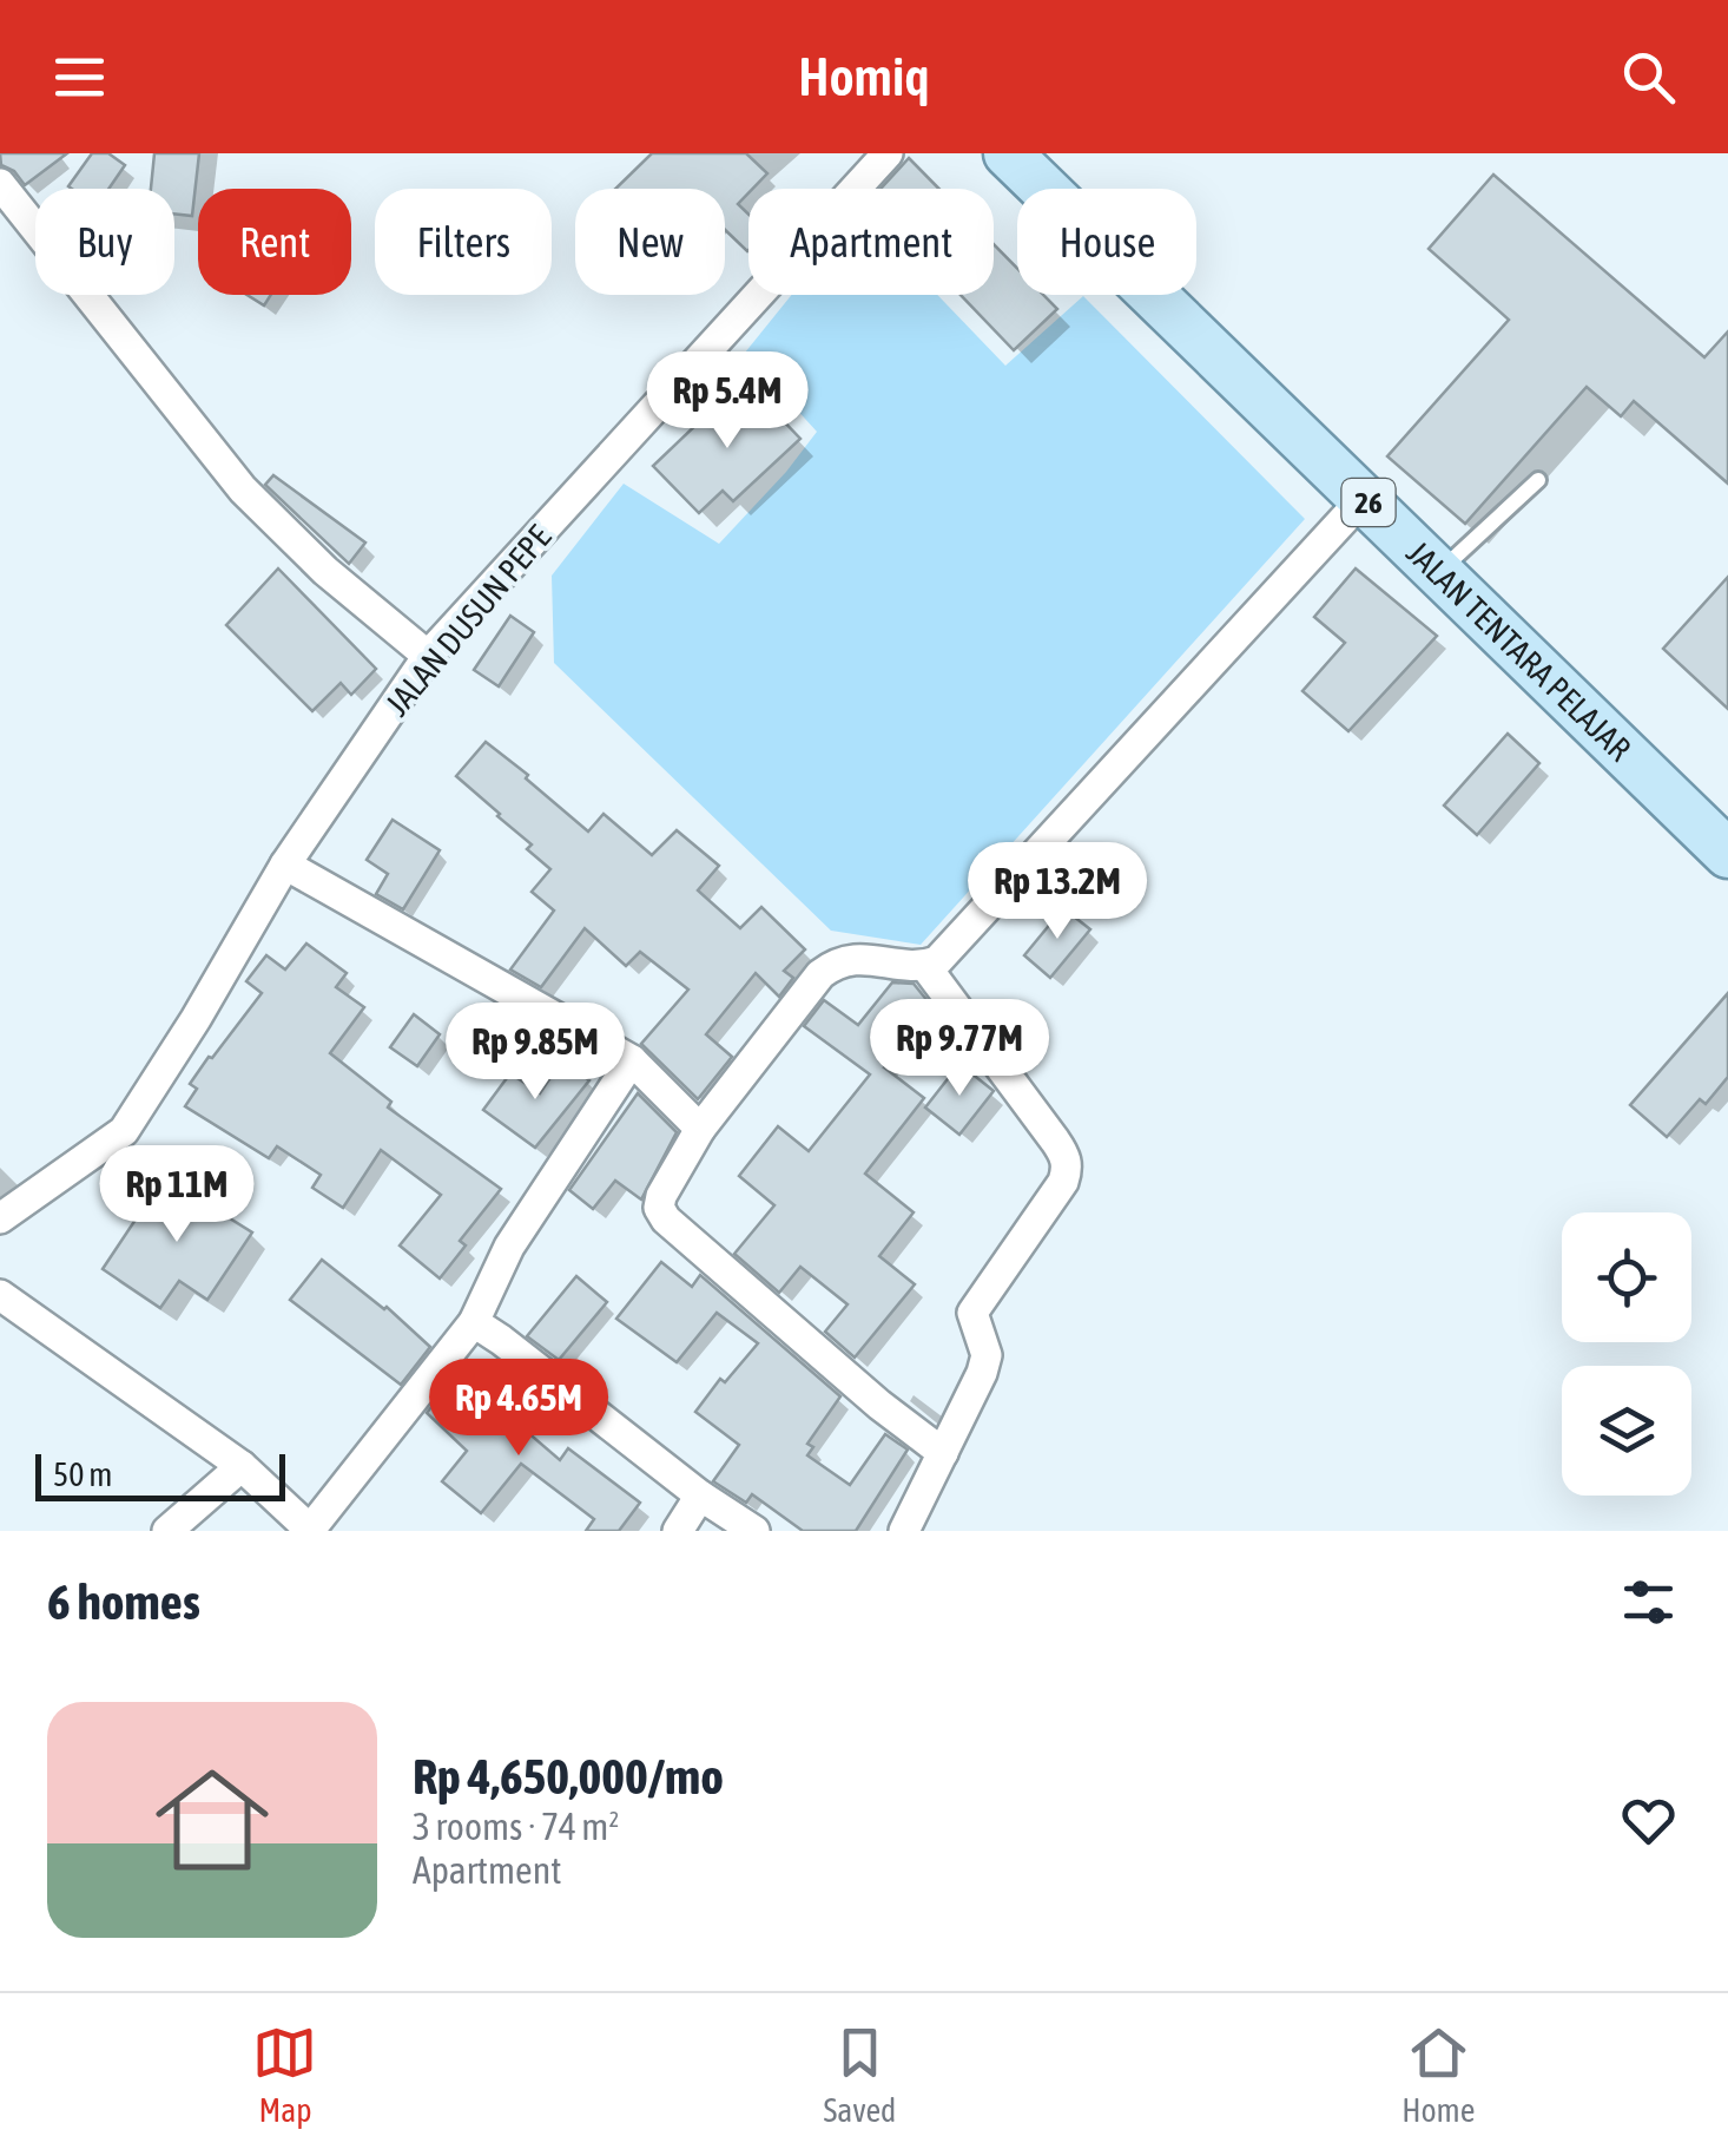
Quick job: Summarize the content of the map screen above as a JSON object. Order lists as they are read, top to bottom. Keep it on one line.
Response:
{"streets":{"main road":["26","JALAN TENTARA PELAJAR"],"street":["JALAN DUSUN PEPE"]},"scale_bar":"50 m","page":{"header":"Homiq","chip":["Buy","Rent","Filters","New","Apartment","House"],"price":["Rp 5.4M","Rp 13.2M","Rp 9.77M","Rp 9.85M","Rp 11M","Rp 4.65M"],"scale":"50 m","heading":"6 homes","list":[{"name":"Rp 4,650,000/mo","note":"3 rooms · 74 m² · Apartment"}],"tabs":["Map","Saved","Home"]}}
